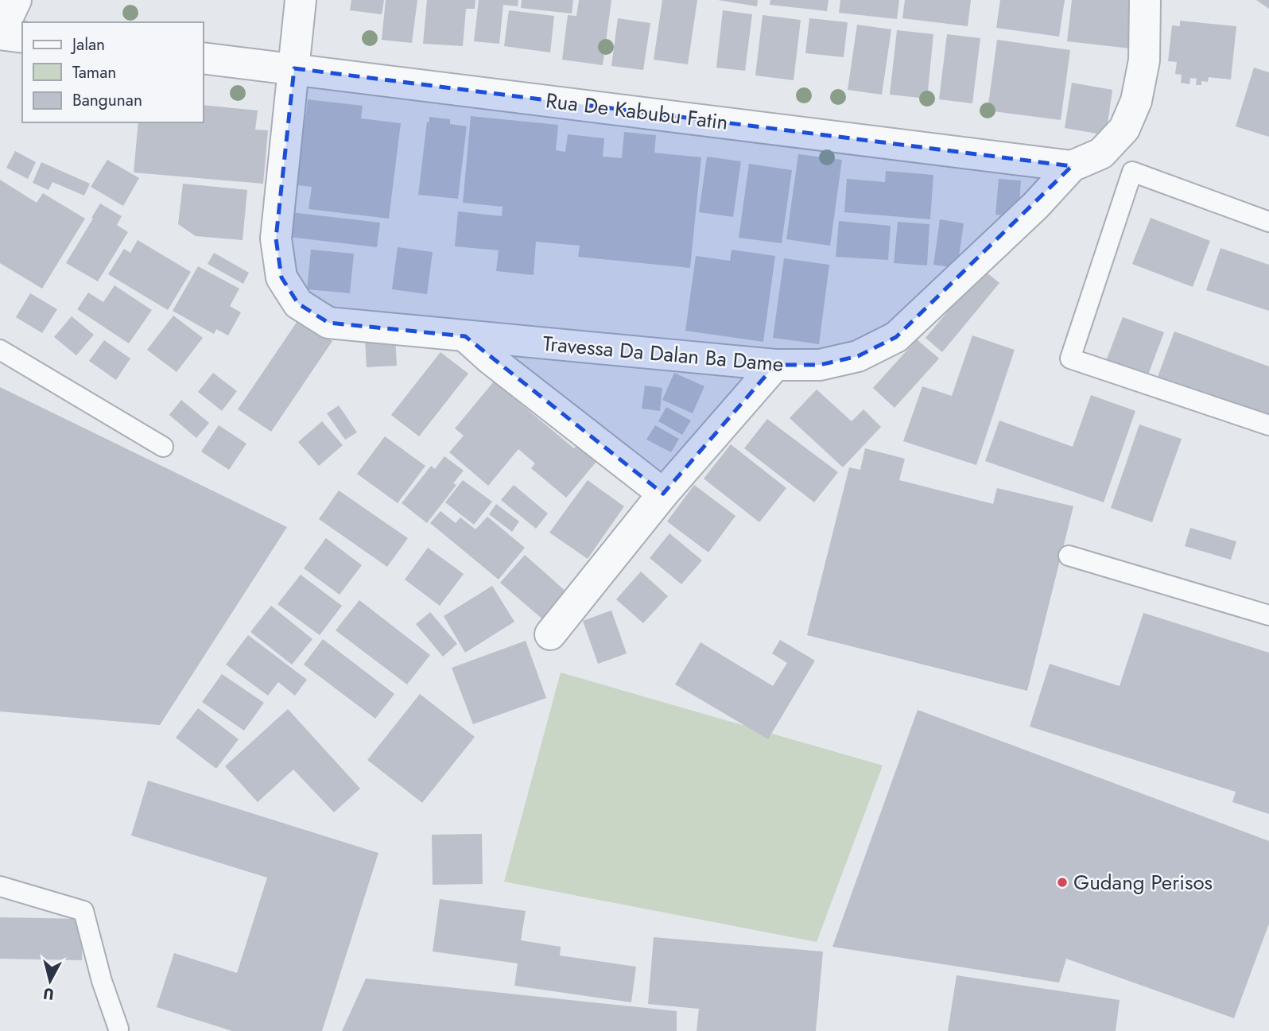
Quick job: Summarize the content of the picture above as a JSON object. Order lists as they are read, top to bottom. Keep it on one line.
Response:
{"streets":{"street":["Rua De Kabubu Fatin","Travessa Da Dalan Ba Dame"]},"crossings":[["Rua De Kabubu Fatin","Travessa Da Dalan Ba Dame"]],"places":["Gudang Perisos"],"legend":["Jalan","Taman","Bangunan"],"north":"bottom"}
